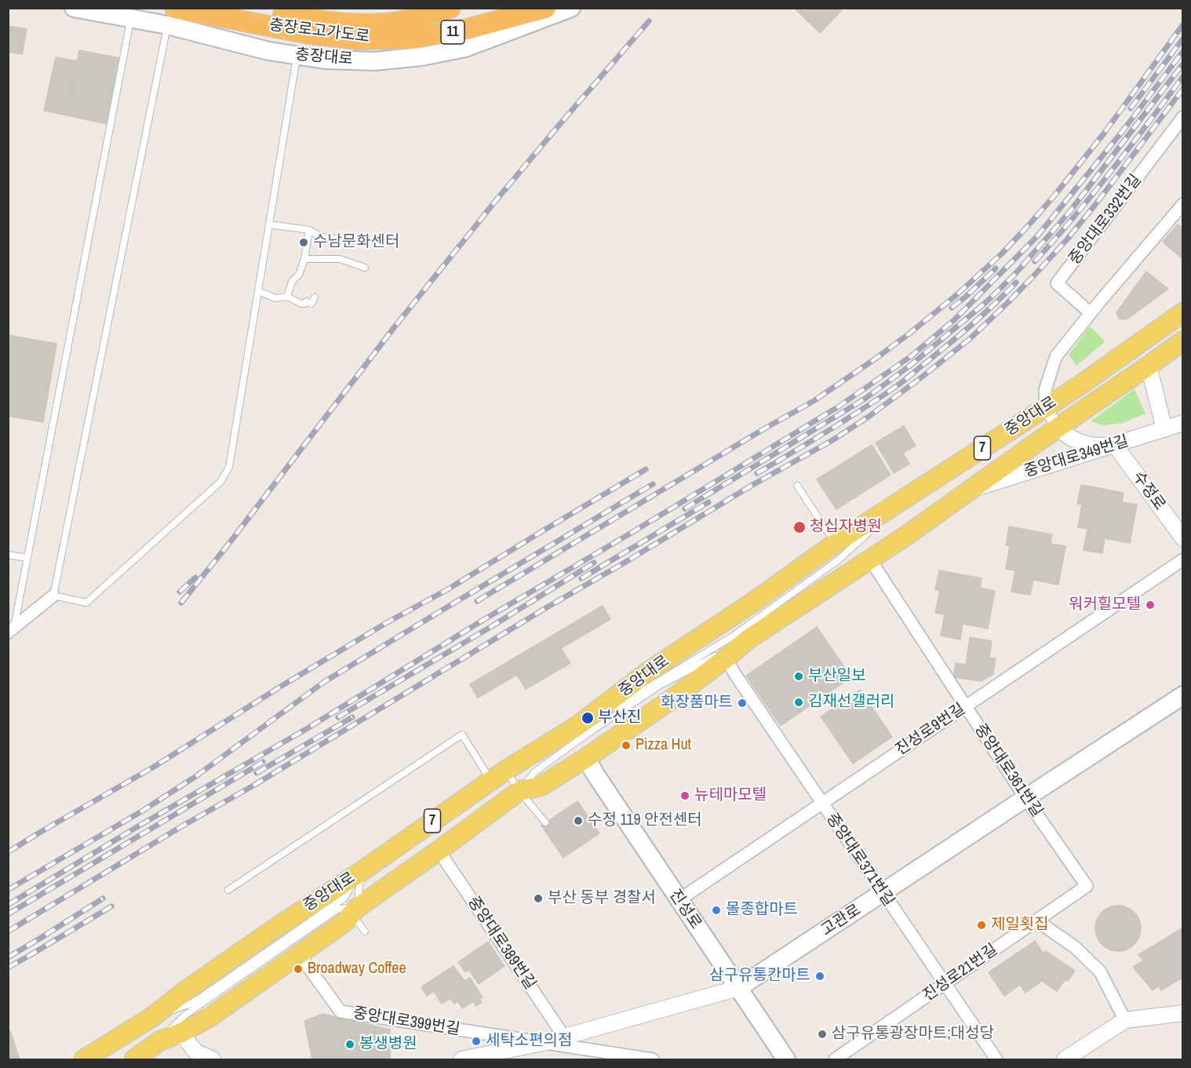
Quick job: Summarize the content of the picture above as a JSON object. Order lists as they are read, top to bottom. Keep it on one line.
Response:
{"streets":{"highway":["충장로고가도로","11"],"main road":["충장대로","중앙대로","7","진성로","고관로"],"street":["중앙대로332번길","중앙대로349번길","수정로","진성로9번길","중앙대로361번길","중앙대로371번길","중앙대로389번길","진성로21번길","중앙대로399번길"]},"crossings":[["충장로고가도로","충장대로"],["중앙대로","중앙대로349번길"],["중앙대로","중앙대로361번길"],["중앙대로","중앙대로371번길"],["중앙대로","진성로"],["중앙대로","중앙대로389번길"],["중앙대로","중앙대로399번길"],["중앙대로349번길","수정로"],["진성로9번길","중앙대로361번길"],["진성로9번길","중앙대로371번길"],["진성로9번길","진성로"],["중앙대로361번길","고관로"],["중앙대로361번길","진성로21번길"],["중앙대로371번길","고관로"],["중앙대로371번길","진성로21번길"],["진성로","고관로"],["고관로","중앙대로389번길"],["고관로","중앙대로399번길"]],"places":["수남문화센터","청십자병원","워커힐모텔","부산일보","김재선갤러리","화장품마트","부산진","Pizza Hut","뉴테마모텔","수정 119 안전센터","부산 동부 경찰서","몰종합마트","제일횟집","Broadway Coffee","삼구유통칸마트","삼구유통광장마트;대성당","세탁소편의점","봉생병원"]}
